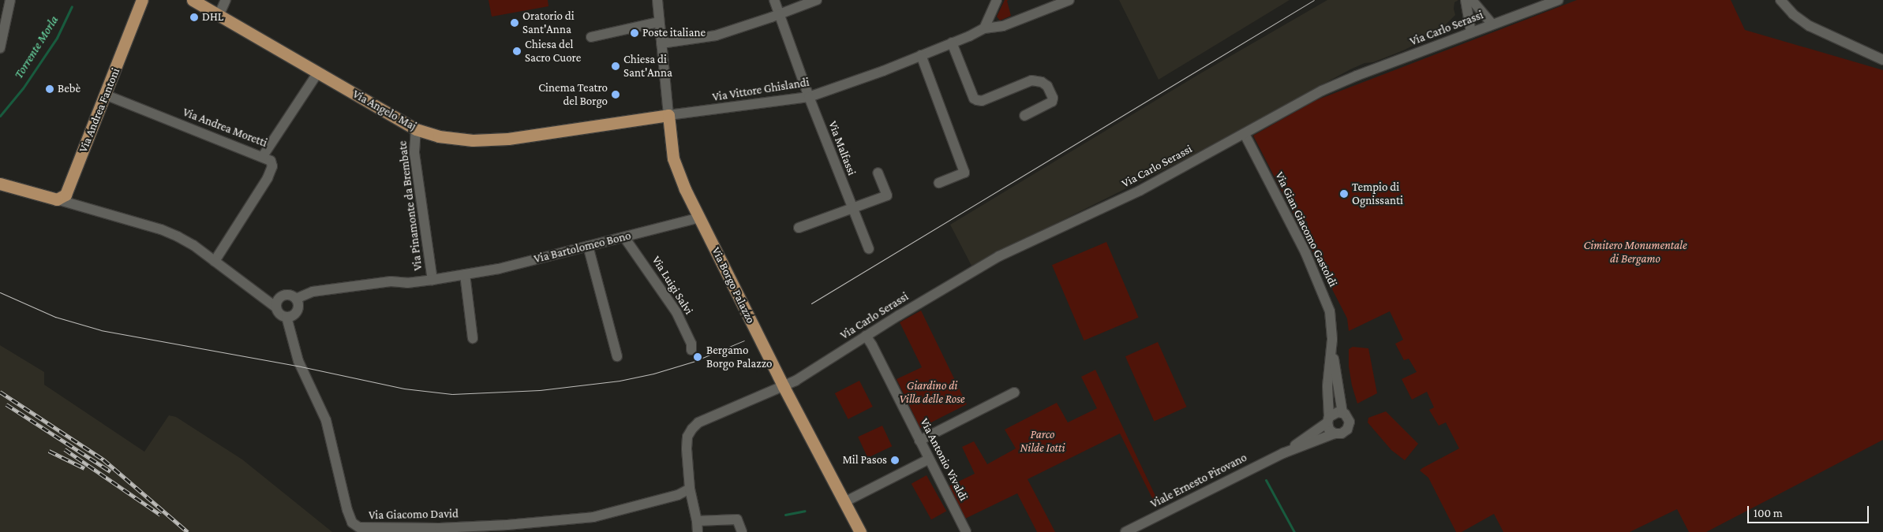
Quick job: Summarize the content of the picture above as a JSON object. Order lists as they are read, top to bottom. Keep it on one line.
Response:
{"streets":{"main road":["Via Andrea Fantoni","Via Angelo Maj","Via Borgo Palazzo"],"street":["Via Carlo Serassi","Via Vittore Ghislandi","Via Andrea Moretti","Via Malfassi","Via Pinamonte da Brembate","Via Gian Giacomo Gastoldi","Via Bartolomeo Bono","Via Luigi Salvi","Via Antonio Vivaldi","Viale Ernesto Pirovano","Via Giacomo David"]},"crossings":[["Via Carlo Serassi","Via Gian Giacomo Gastoldi"],["Via Carlo Serassi","Via Borgo Palazzo"],["Via Carlo Serassi","Via Antonio Vivaldi"],["Via Carlo Serassi","Via Giacomo David"],["Via Vittore Ghislandi","Via Angelo Maj"],["Via Vittore Ghislandi","Via Malfassi"],["Via Vittore Ghislandi","Via Borgo Palazzo"],["Via Andrea Fantoni","Via Andrea Moretti"],["Via Angelo Maj","Via Pinamonte da Brembate"],["Via Angelo Maj","Via Borgo Palazzo"],["Via Pinamonte da Brembate","Via Bartolomeo Bono"],["Via Bartolomeo Bono","Via Luigi Salvi"],["Via Bartolomeo Bono","Via Borgo Palazzo"],["Via Bartolomeo Bono","Via Giacomo David"]],"water":["Torrente Morla"],"parks":["Cimitero Monumentale di Bergamo","Giardino di Villa delle Rose","Parco Nilde Iotti"],"places":["DHL","Oratorio di Sant'Anna","Poste italiane","Chiesa del Sacro Cuore","Chiesa di Sant'Anna","Bebè","Cinema Teatro del Borgo","Tempio di Ognissanti","Bergamo Borgo Palazzo","Mil Pasos"],"scale_bar":"100 m"}
